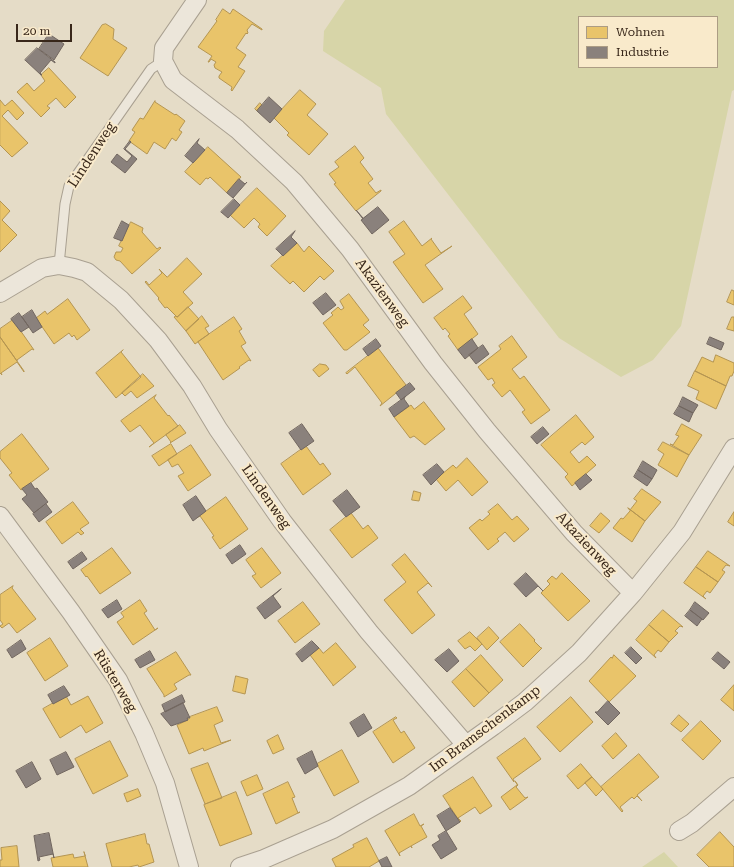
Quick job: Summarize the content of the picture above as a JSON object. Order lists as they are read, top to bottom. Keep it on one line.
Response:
{"streets":{"street":["Lindenweg","Akazienweg","Rüsterweg","Im Bramschenkamp"]},"crossings":[["Lindenweg","Akazienweg"],["Lindenweg","Im Bramschenkamp"],["Akazienweg","Im Bramschenkamp"]],"legend":["Wohnen","Industrie"],"scale_bar":"20 m"}
